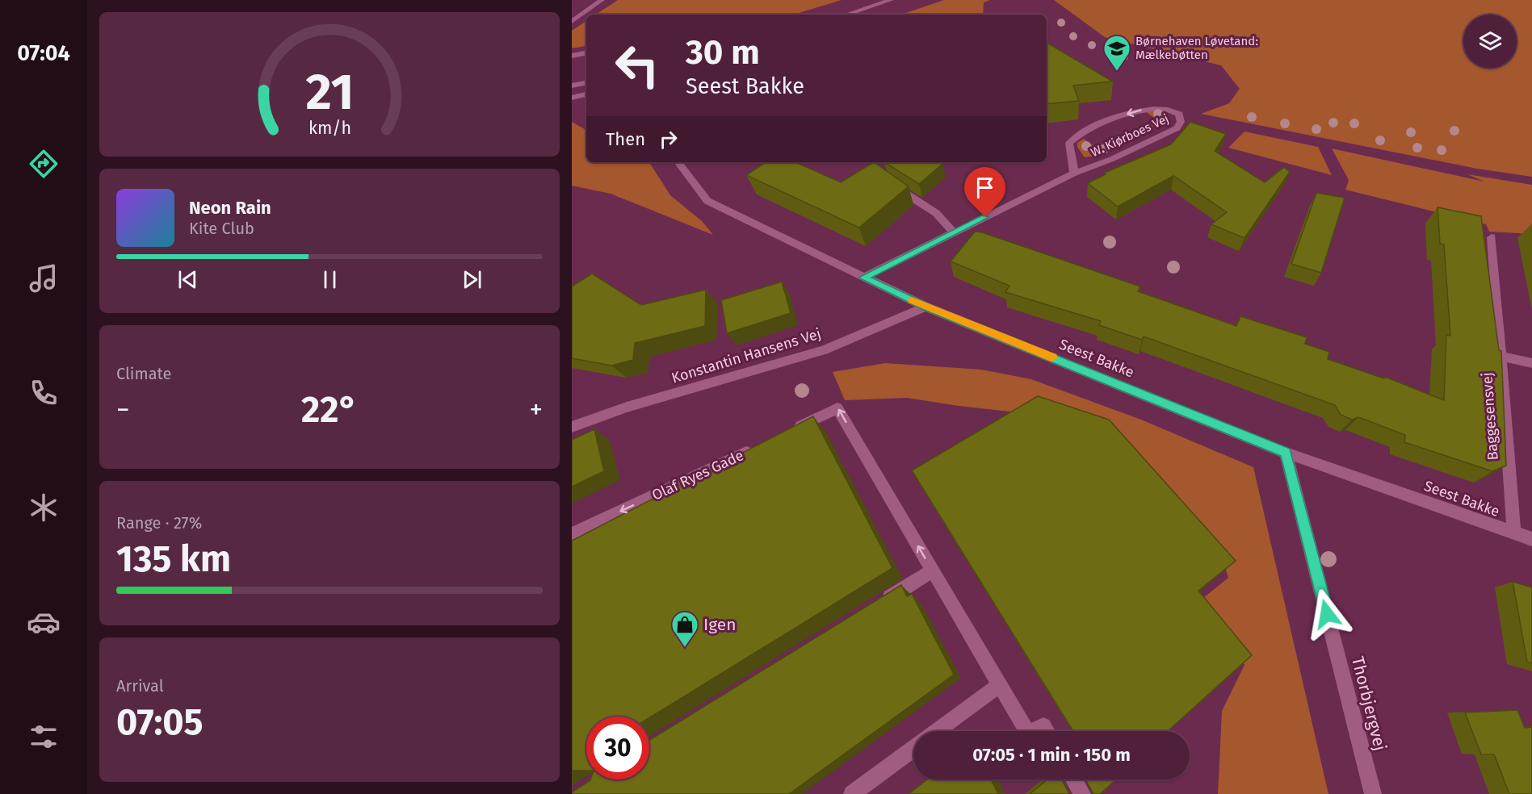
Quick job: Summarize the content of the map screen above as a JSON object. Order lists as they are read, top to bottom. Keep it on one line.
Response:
{"streets":{"street":["W. Kiørboes Vej","Konstantin Hansens Vej","Seest Bakke","Baggesensvej","Olaf Ryes Gade","Thorbjergvej"]},"crossings":[["W. Kiørboes Vej","Seest Bakke"],["Konstantin Hansens Vej","Seest Bakke"],["Seest Bakke","Baggesensvej"],["Seest Bakke","Thorbjergvej"]],"one_way":["Olaf Ryes Gade"],"places":{"school or university":["Børnehaven Løvetand: Mælkebøtten"],"shop":["Igen"]},"page":{"tabs":"07:04","turn":["30 m","Seest Bakke"],"then":"Then","song":["Neon Rain","Kite Club"],"tile":["Climate",["Range · 27%","135 km"],["Arrival","07:05"]],"heat":["−","22°","+"],"limit":"30","trip":"07:05 · 1 min · 150 m","gauge":["21","km/h"]}}
